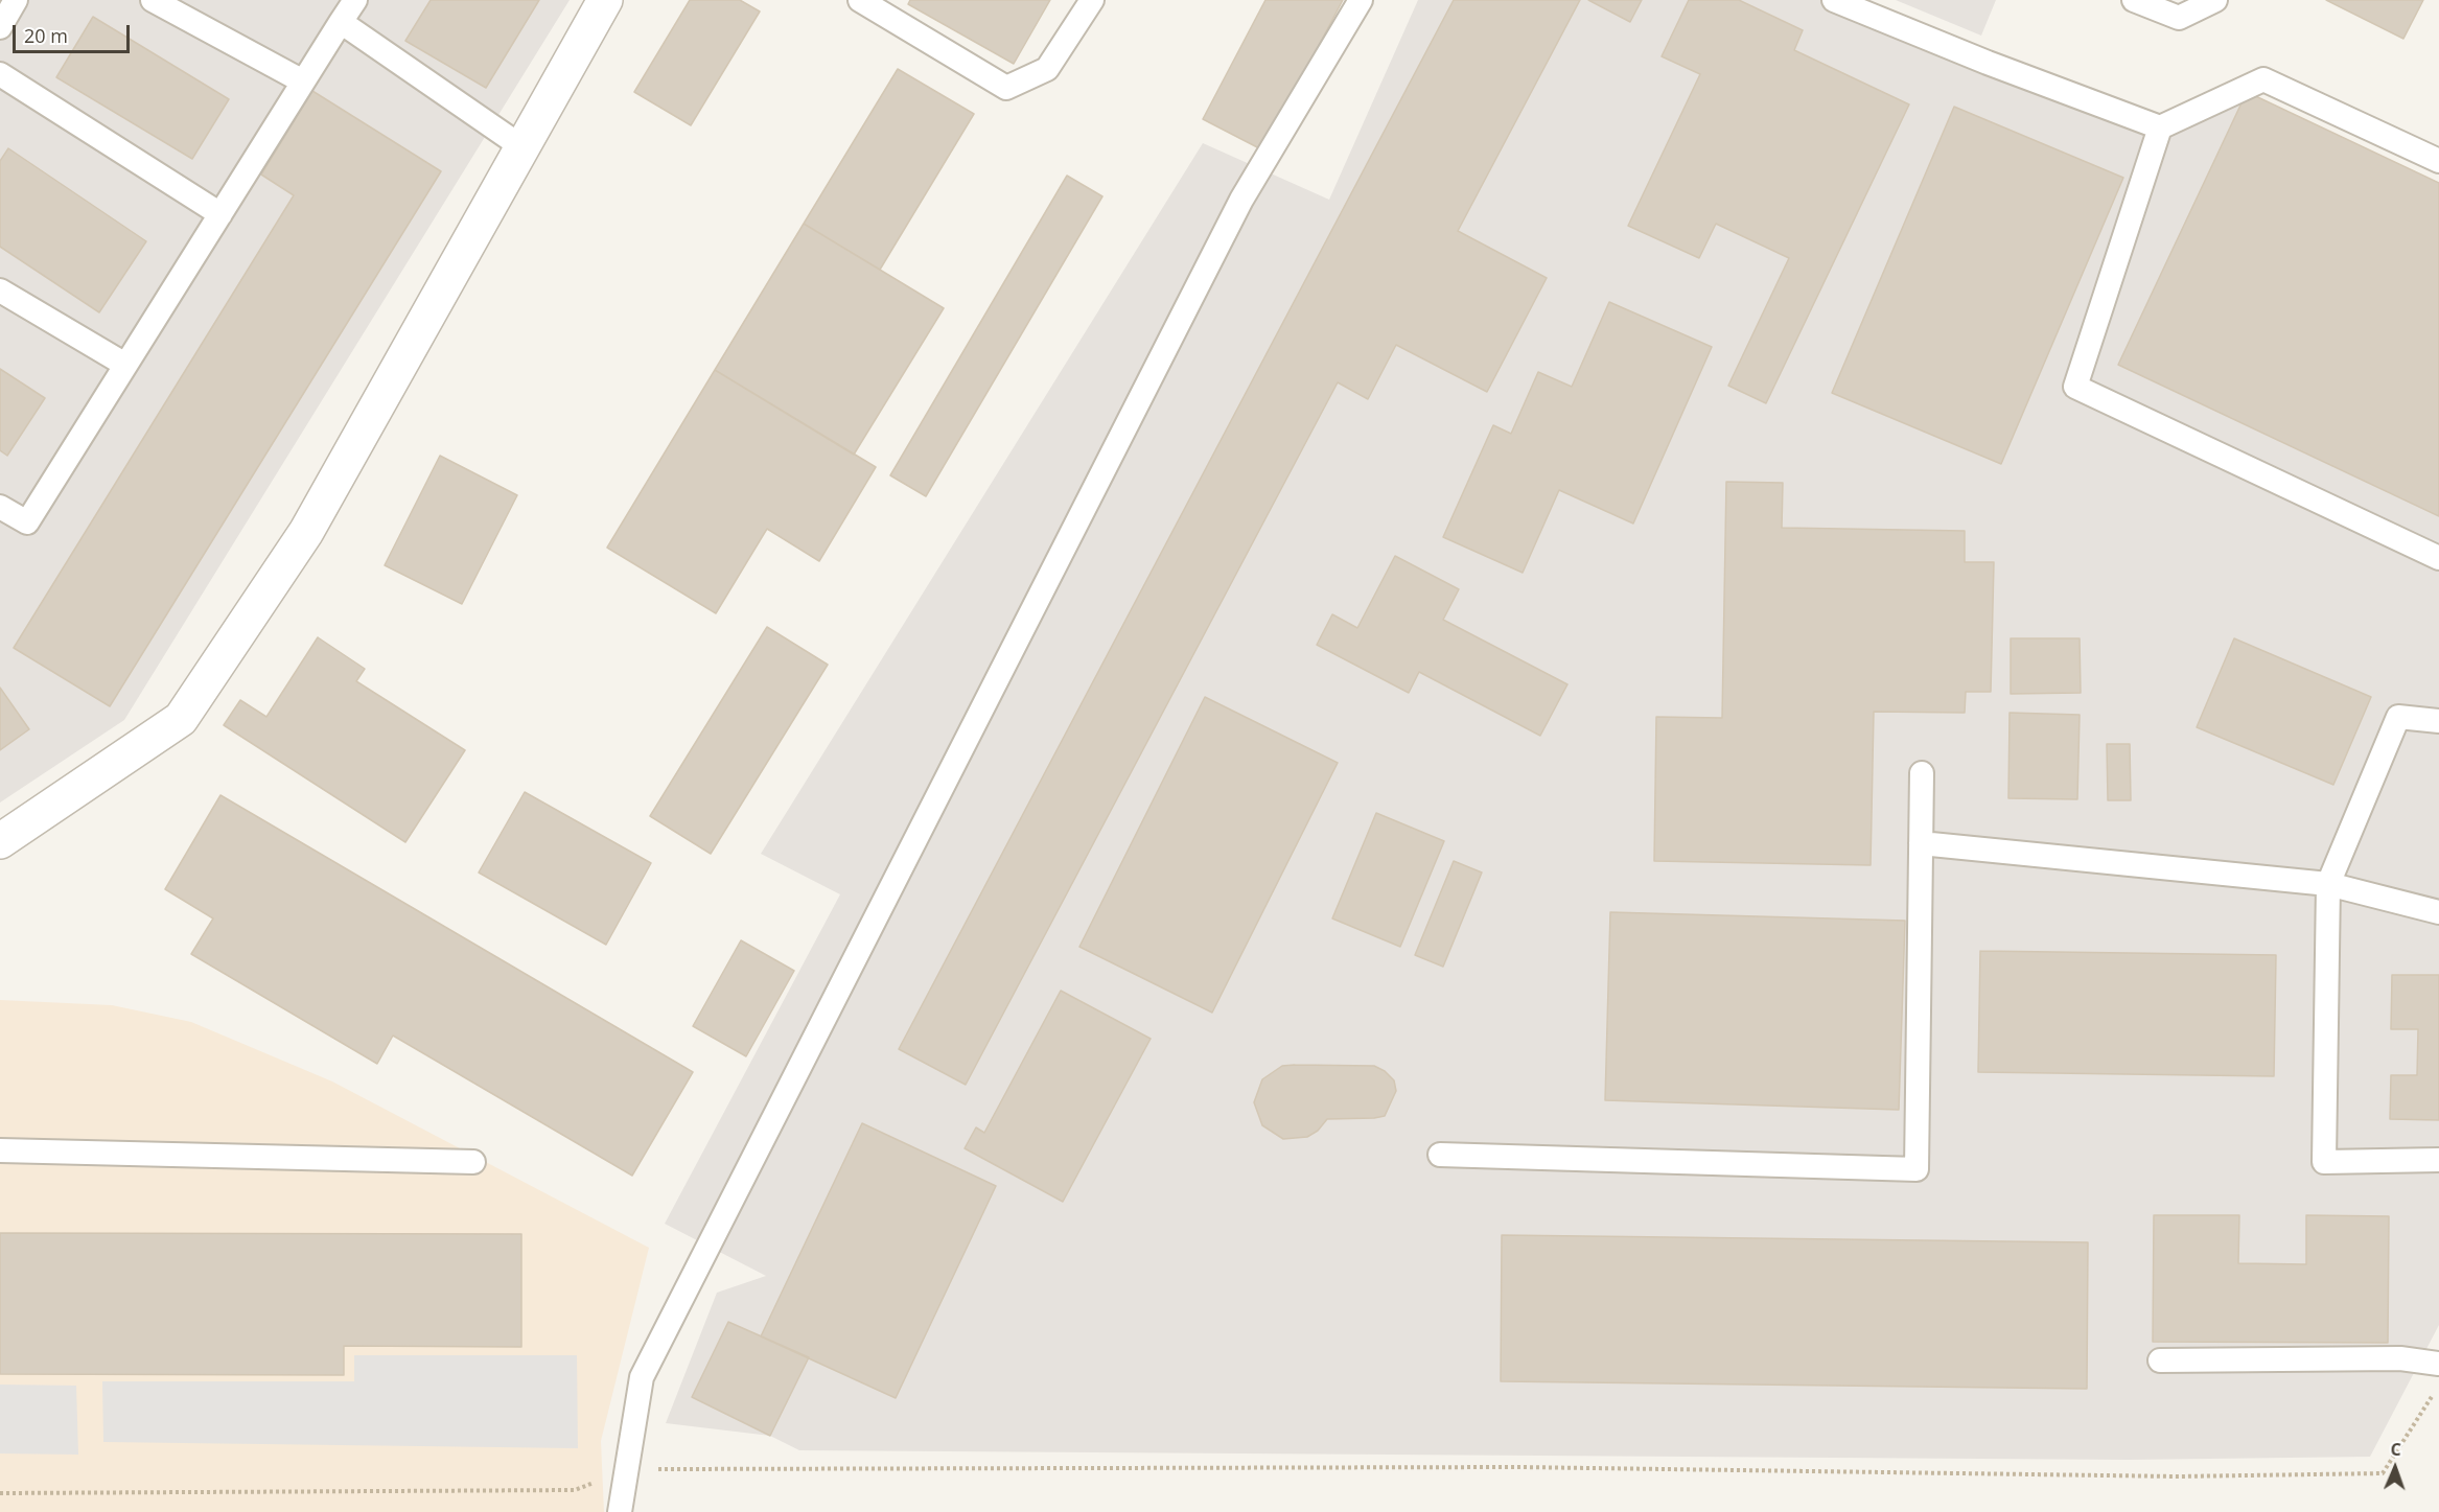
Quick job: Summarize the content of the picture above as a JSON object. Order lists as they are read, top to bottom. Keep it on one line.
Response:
{"scale_bar":"20 m","north":"top"}
